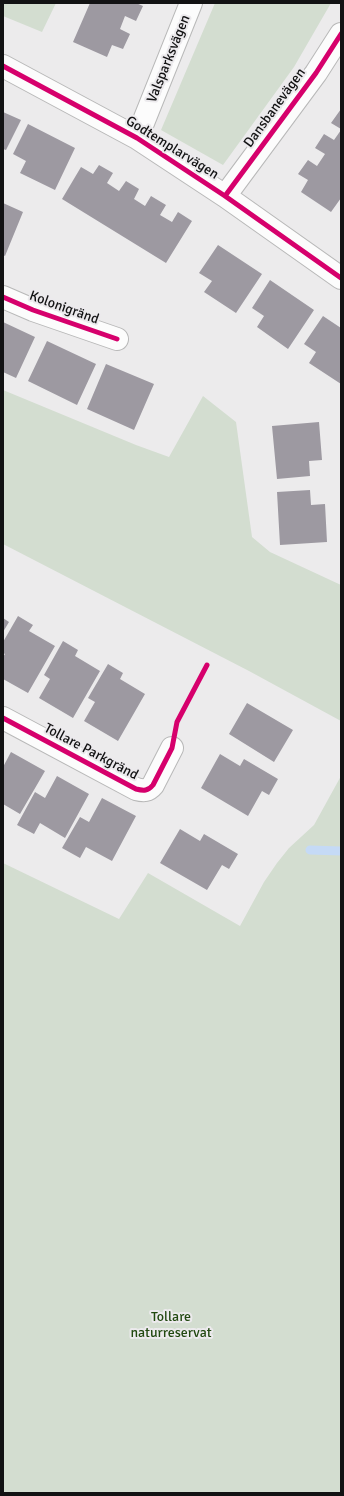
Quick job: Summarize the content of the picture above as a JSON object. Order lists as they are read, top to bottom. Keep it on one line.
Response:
{"streets":{"street":["Valsparksvägen","Dansbanevägen","Godtemplarvägen","Kolonigränd","Tollare Parkgränd"]},"crossings":[["Valsparksvägen","Godtemplarvägen"],["Dansbanevägen","Godtemplarvägen"]],"parks":["Tollare naturreservat"]}
